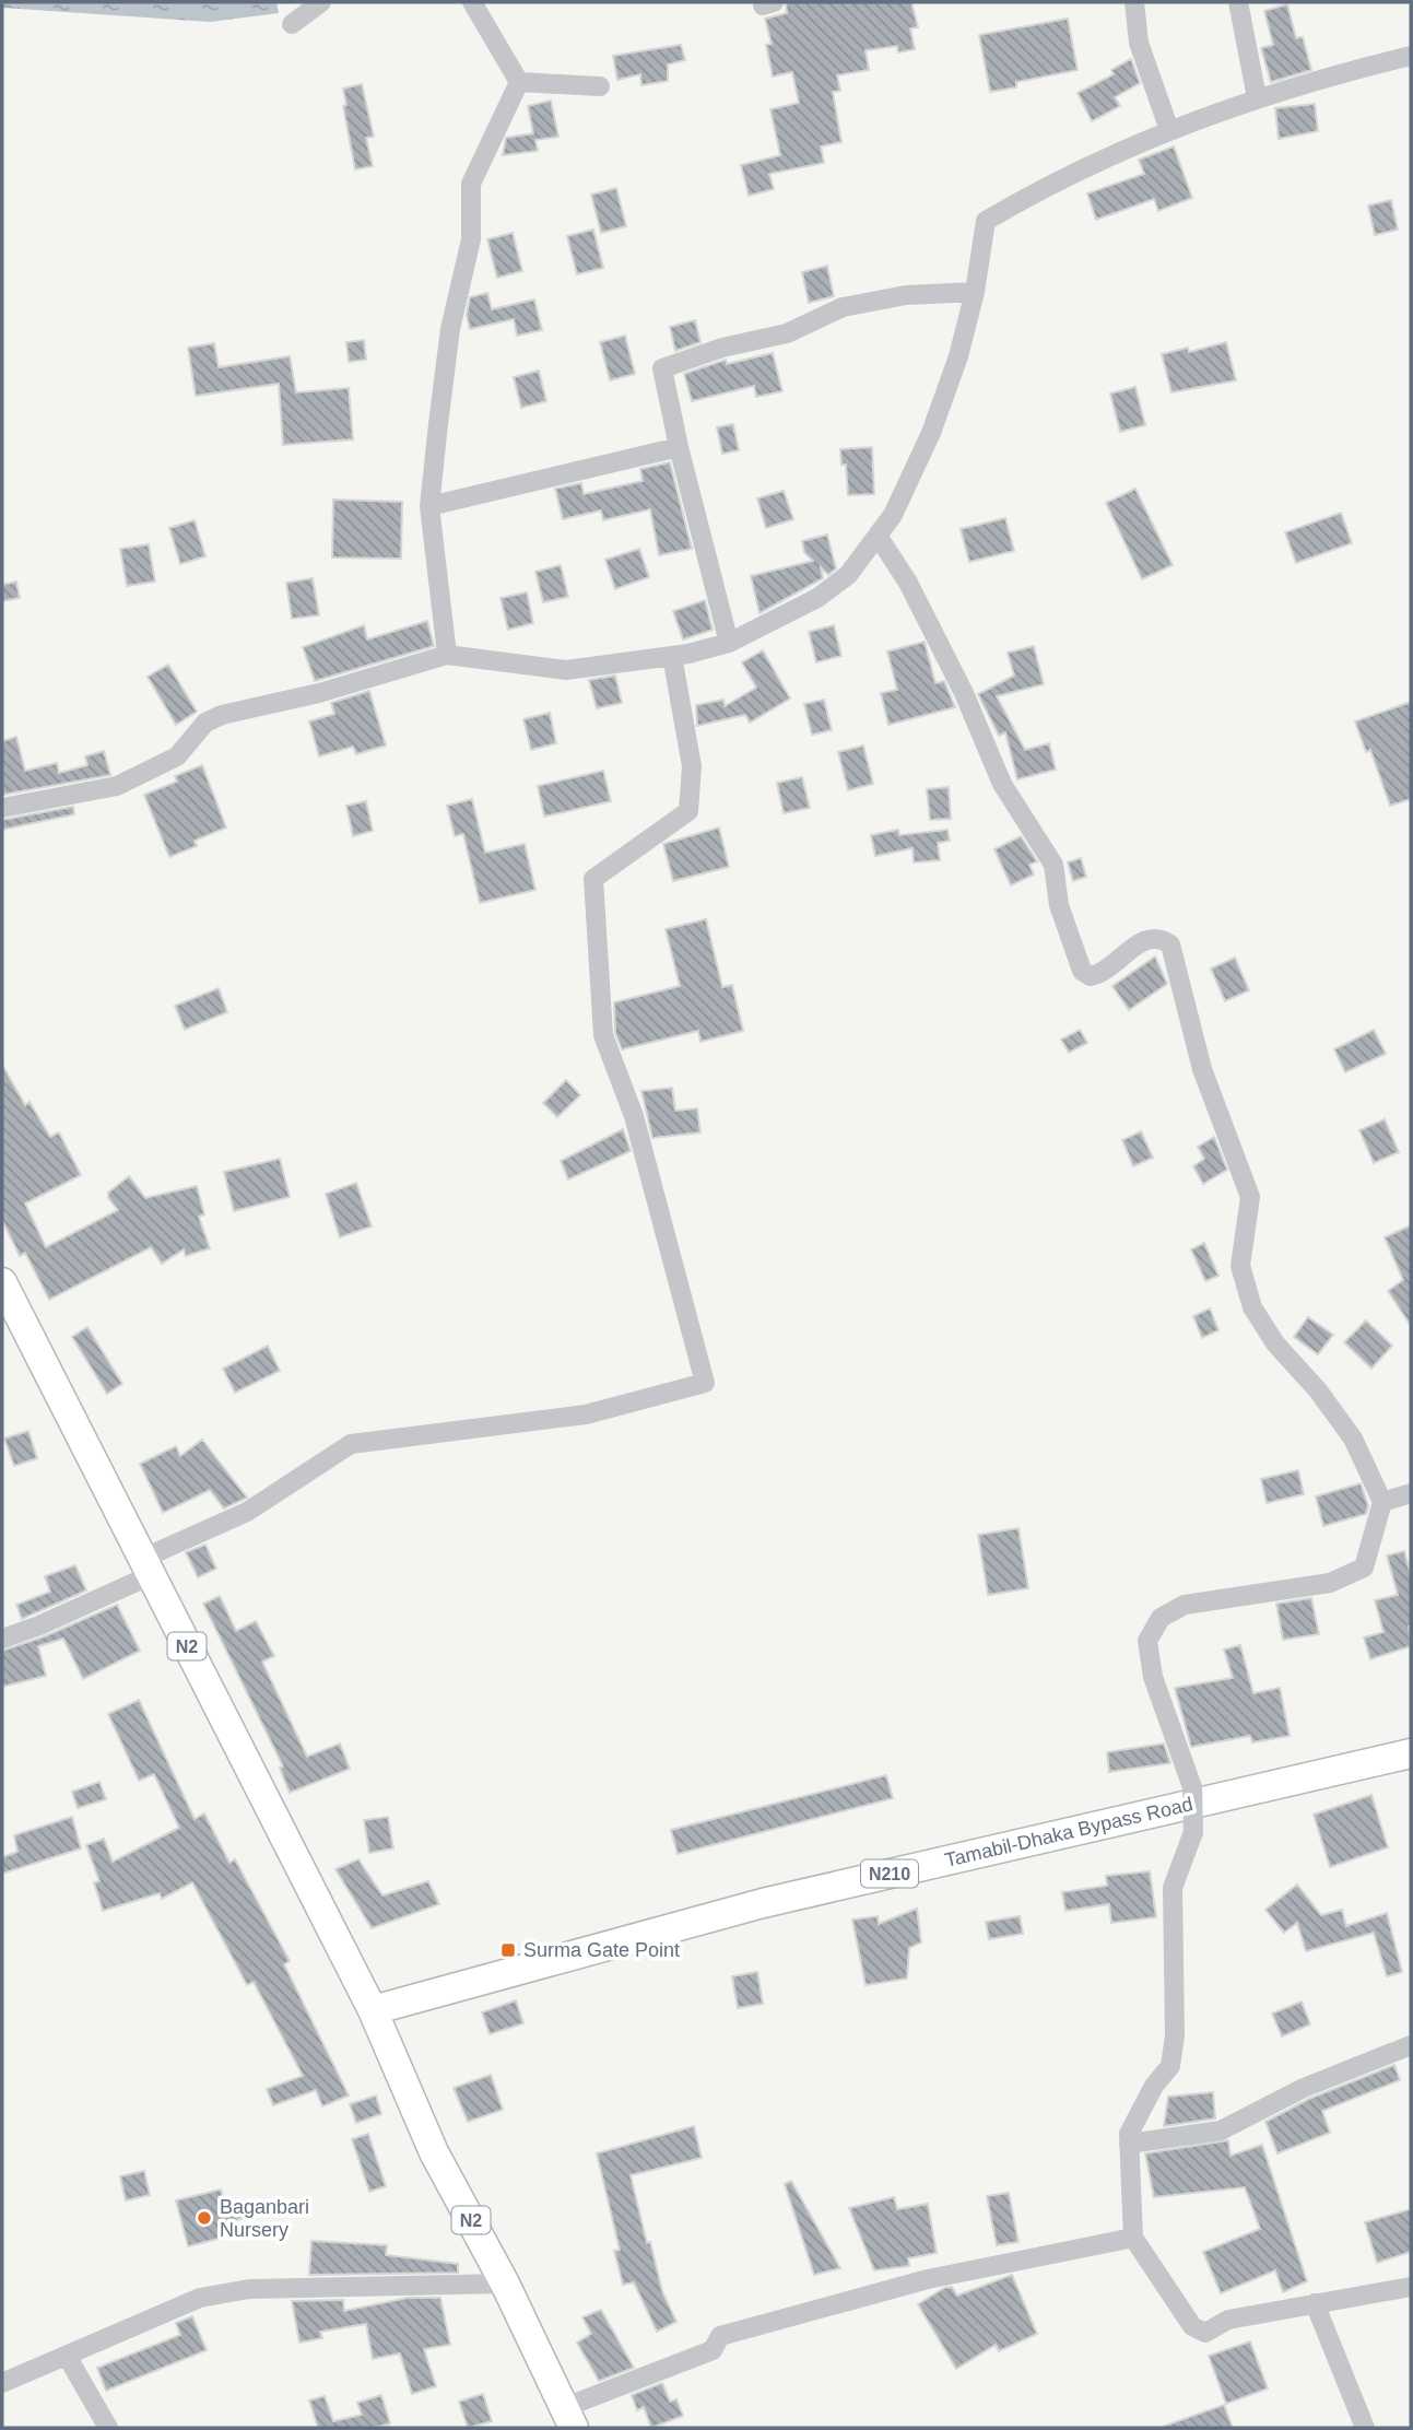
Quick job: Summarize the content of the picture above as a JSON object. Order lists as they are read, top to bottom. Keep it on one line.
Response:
{"streets":{"highway":["N2","Tamabil-Dhaka Bypass Road","N210"]},"crossings":[["N2","Tamabil-Dhaka Bypass Road"]],"places":{"transit":["Surma Gate Point"],"other":["Baganbari Nursery"]}}
